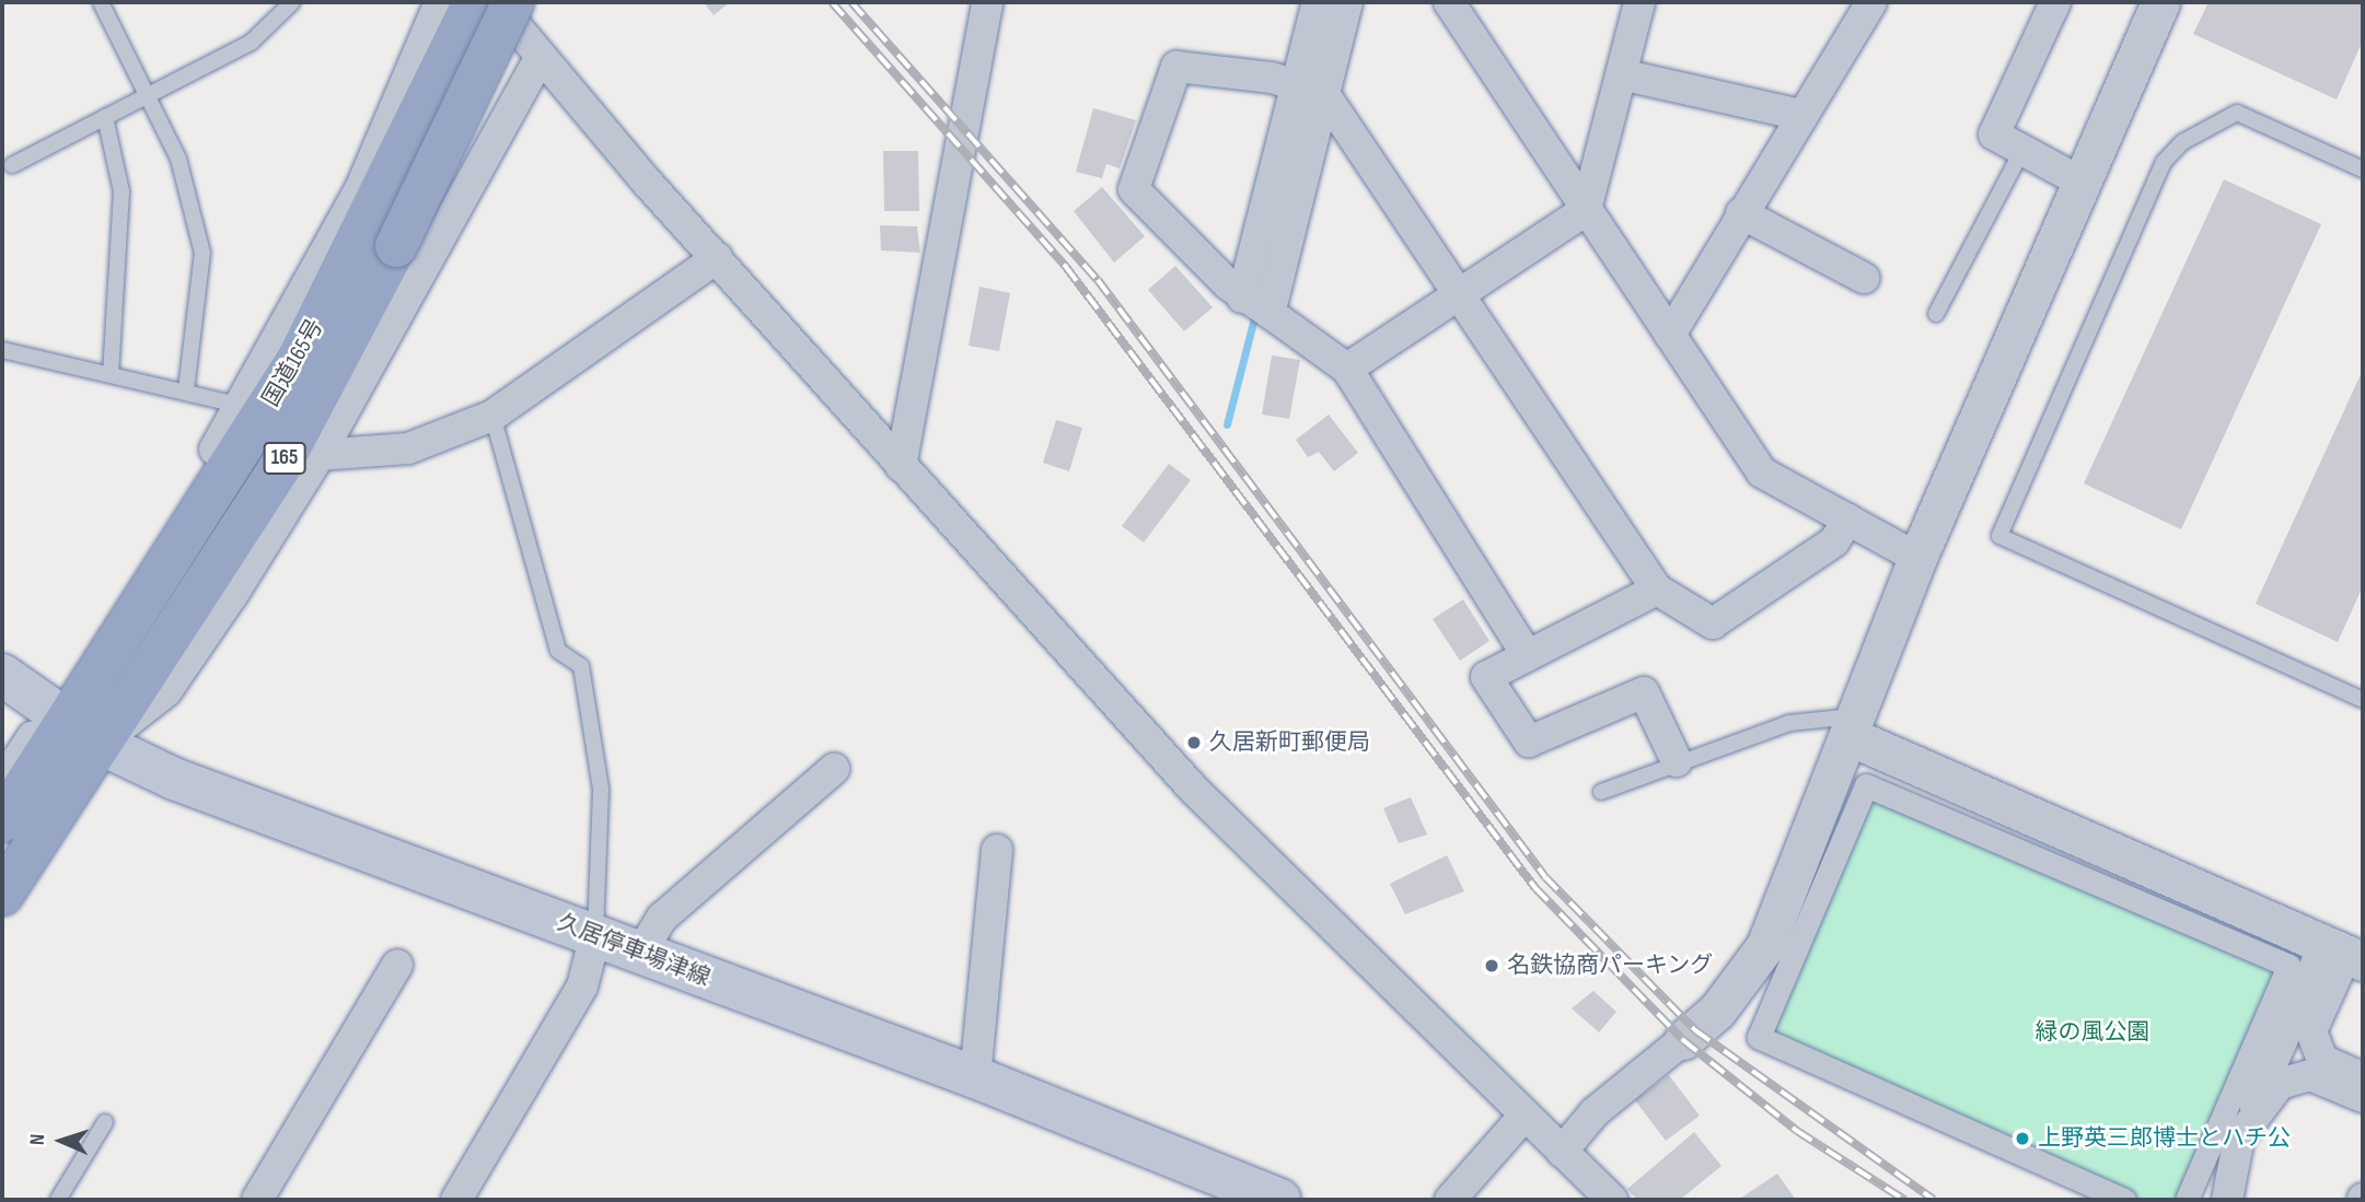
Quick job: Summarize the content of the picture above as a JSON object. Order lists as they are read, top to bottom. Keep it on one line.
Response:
{"streets":{"highway":["国道165号","165"],"main road":["久居停車場津線"]},"crossings":[["国道165号","久居停車場津線"]],"parks":["緑の風公園"],"places":["久居新町郵便局","名鉄協商パーキング","上野英三郎博士とハチ公"],"north":"left"}
